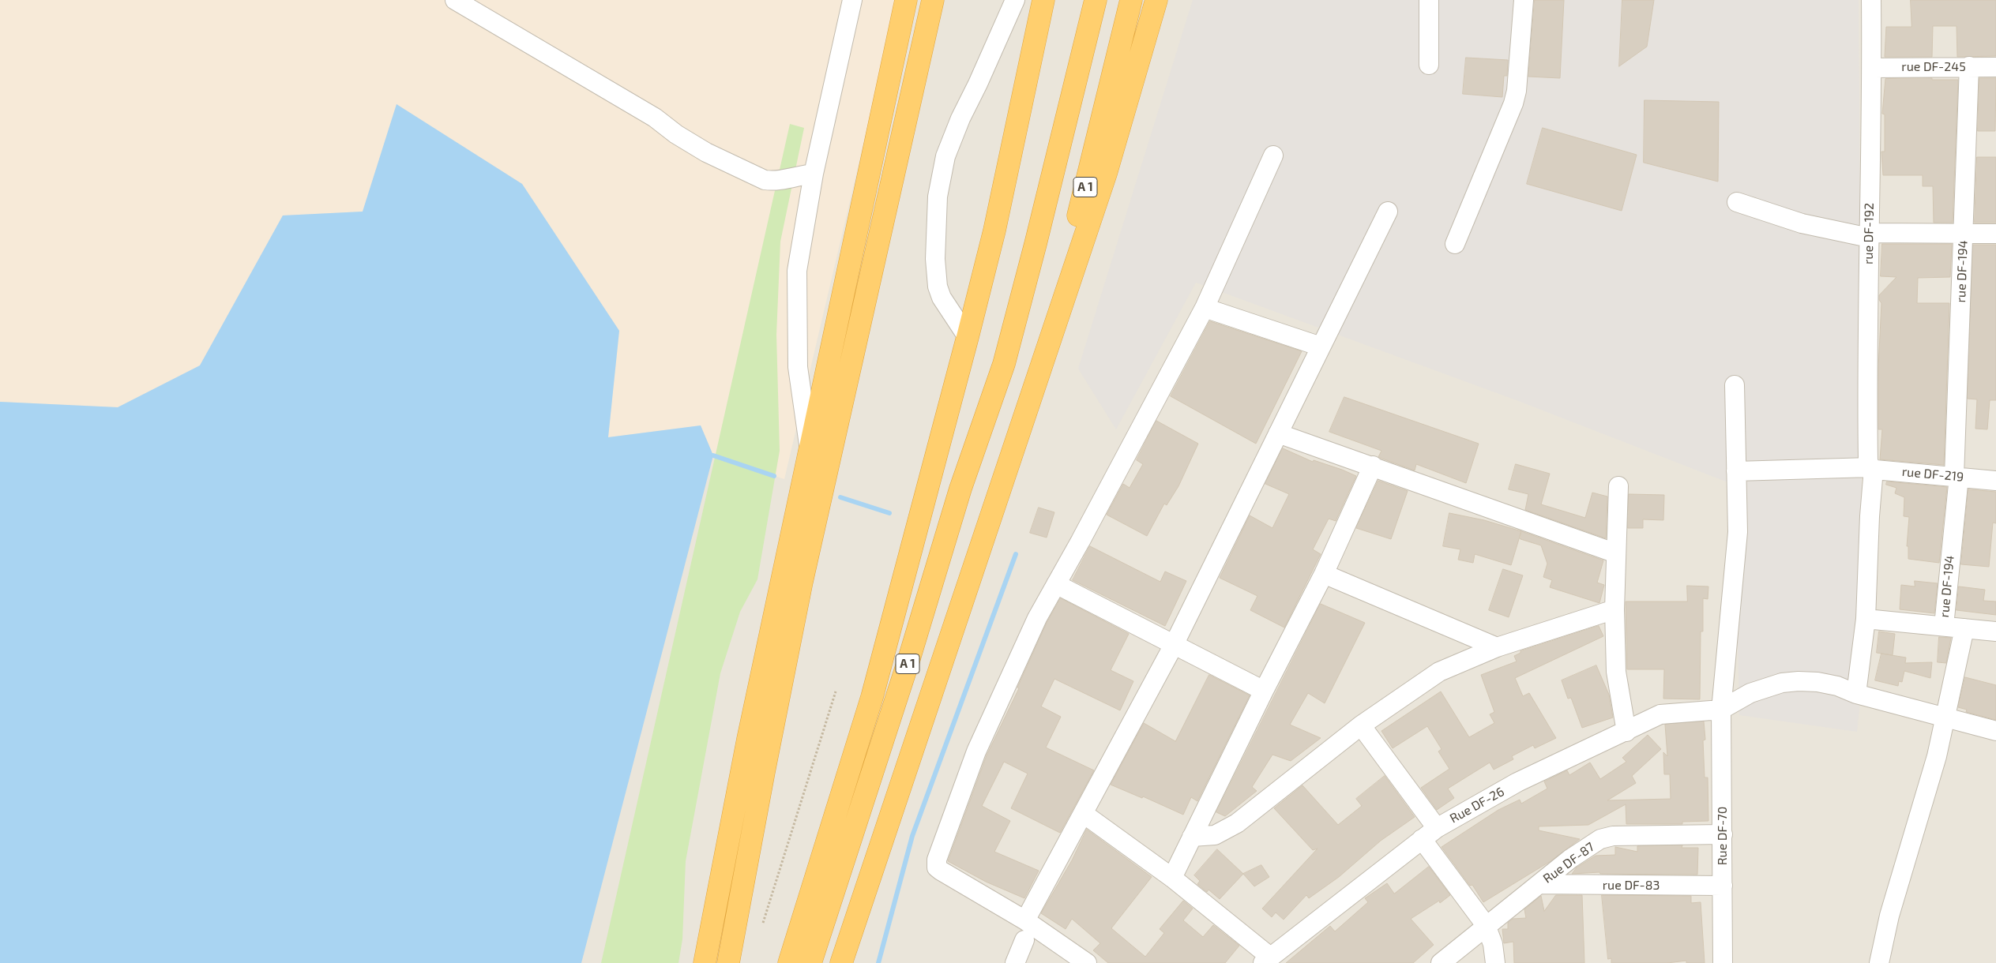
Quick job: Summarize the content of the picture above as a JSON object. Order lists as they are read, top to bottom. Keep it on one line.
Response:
{"streets":{"highway":["A 1"],"street":["rue DF-245","rue DF-192","rue DF-194","rue DF-219","Rue DF-26","Rue DF-70","Rue DF-87","rue DF-83"]},"crossings":[["rue DF-245","rue DF-192"],["rue DF-245","rue DF-194"],["rue DF-192","rue DF-219"],["rue DF-194","rue DF-219"],["rue DF-219","Rue DF-70"],["Rue DF-26","Rue DF-70"],["Rue DF-70","Rue DF-87"],["Rue DF-70","rue DF-83"],["Rue DF-87","rue DF-83"]]}
